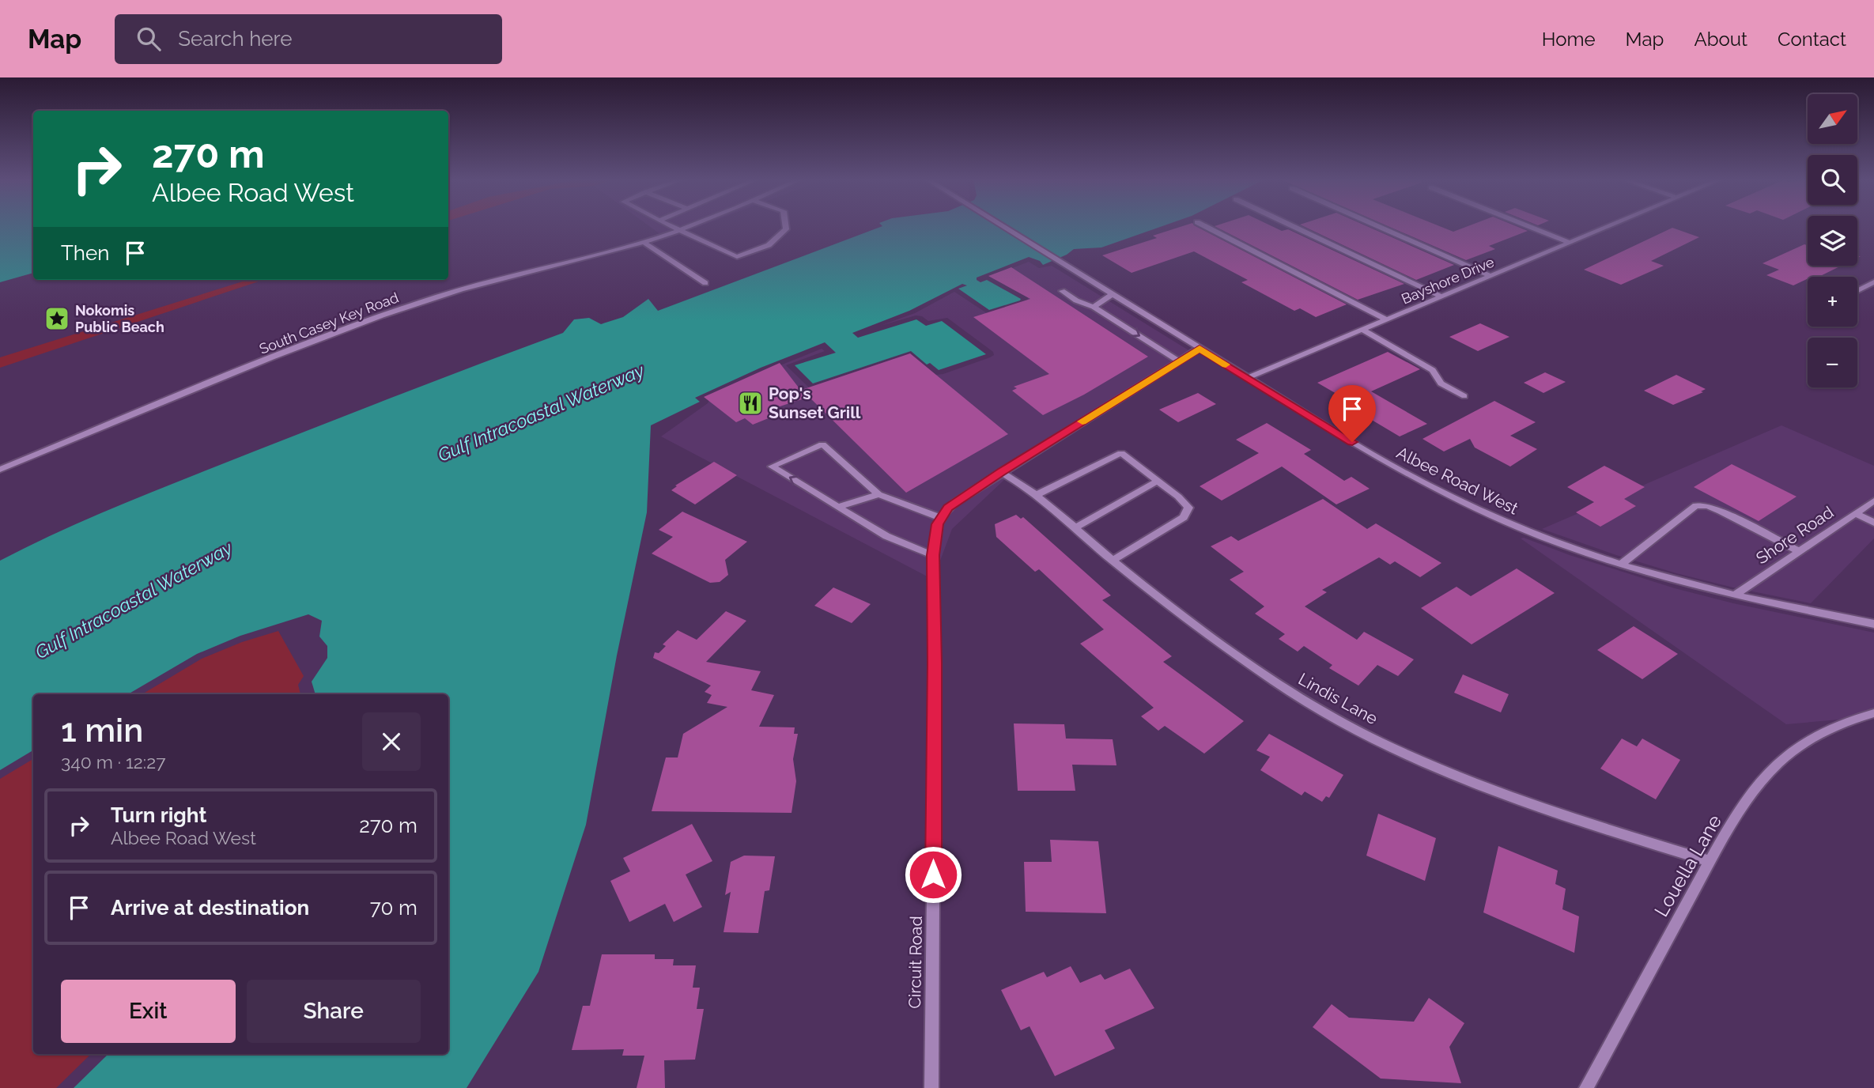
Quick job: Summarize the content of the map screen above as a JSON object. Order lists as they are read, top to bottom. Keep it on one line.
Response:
{"streets":{"street":["Bayshore Drive","South Casey Key Road","Albee Road West","Shore Road","Lindis Lane","Louella Lane","Circuit Road"]},"crossings":[["Bayshore Drive","Albee Road West"],["Albee Road West","Shore Road"],["Lindis Lane","Louella Lane"]],"water":["Gulf Intracoastal Waterway"],"places":{"place":["Nokomis Public Beach"],"restaurant":["Pop's Sunset Grill"]},"north":"top right","page":{"header":"Map","search":"Search here","nav":["Home","Map","About","Contact"],"map_buttons":["+","−"],"turn":["270 m","Albee Road West"],"then":"Then","heading":["1 min","340 m · 12:27"],"list":[{"name":"Turn right","note":"Albee Road West","value":"270 m"},{"name":"Arrive at destination","value":"70 m"}],"buttons":["Exit","Share"]}}
